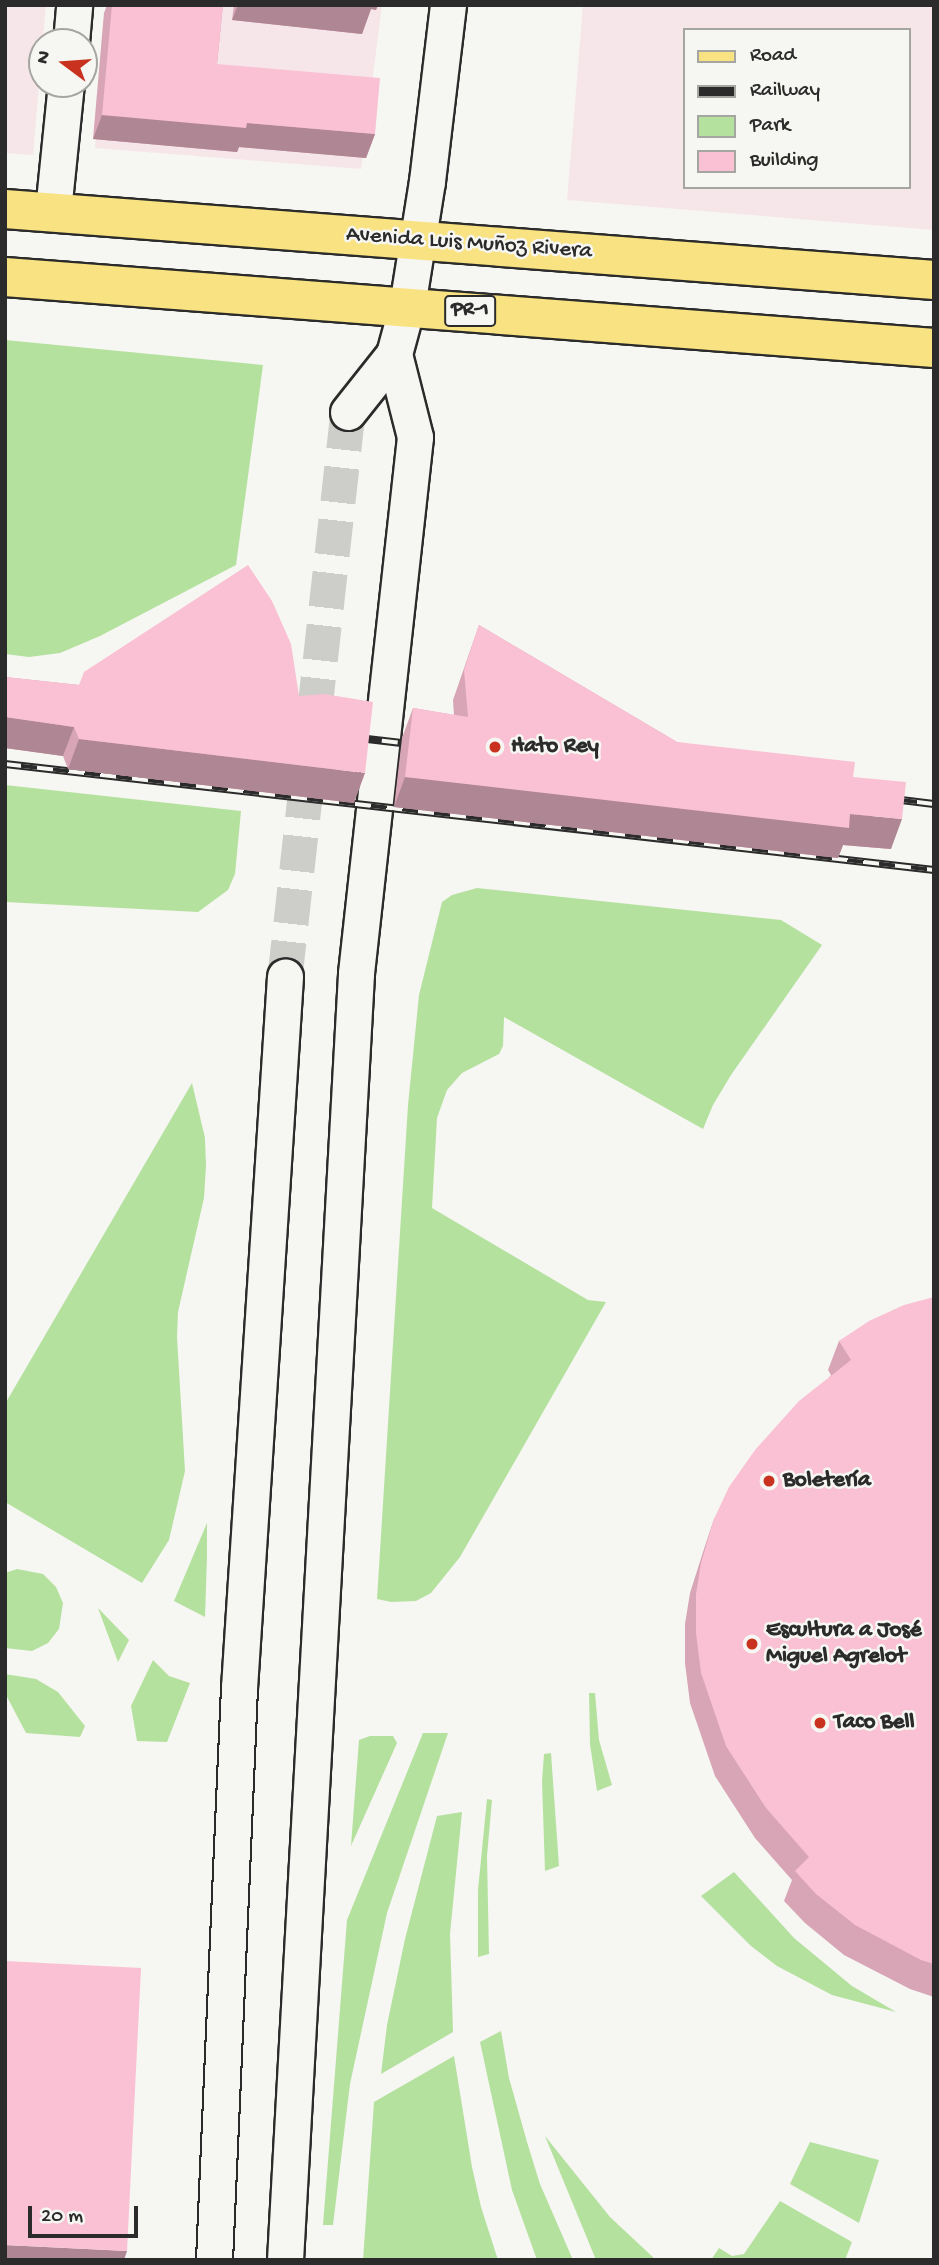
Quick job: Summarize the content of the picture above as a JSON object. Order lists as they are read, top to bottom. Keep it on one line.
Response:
{"streets":{"main road":["Avenida Luis Muñoz Rivera","PR-1"]},"places":["Hato Rey","Boletería","Escultura a José Miguel Agrelot","Taco Bell"],"legend":["Road","Railway","Park","Building"],"scale_bar":"20 m","north":"left"}
